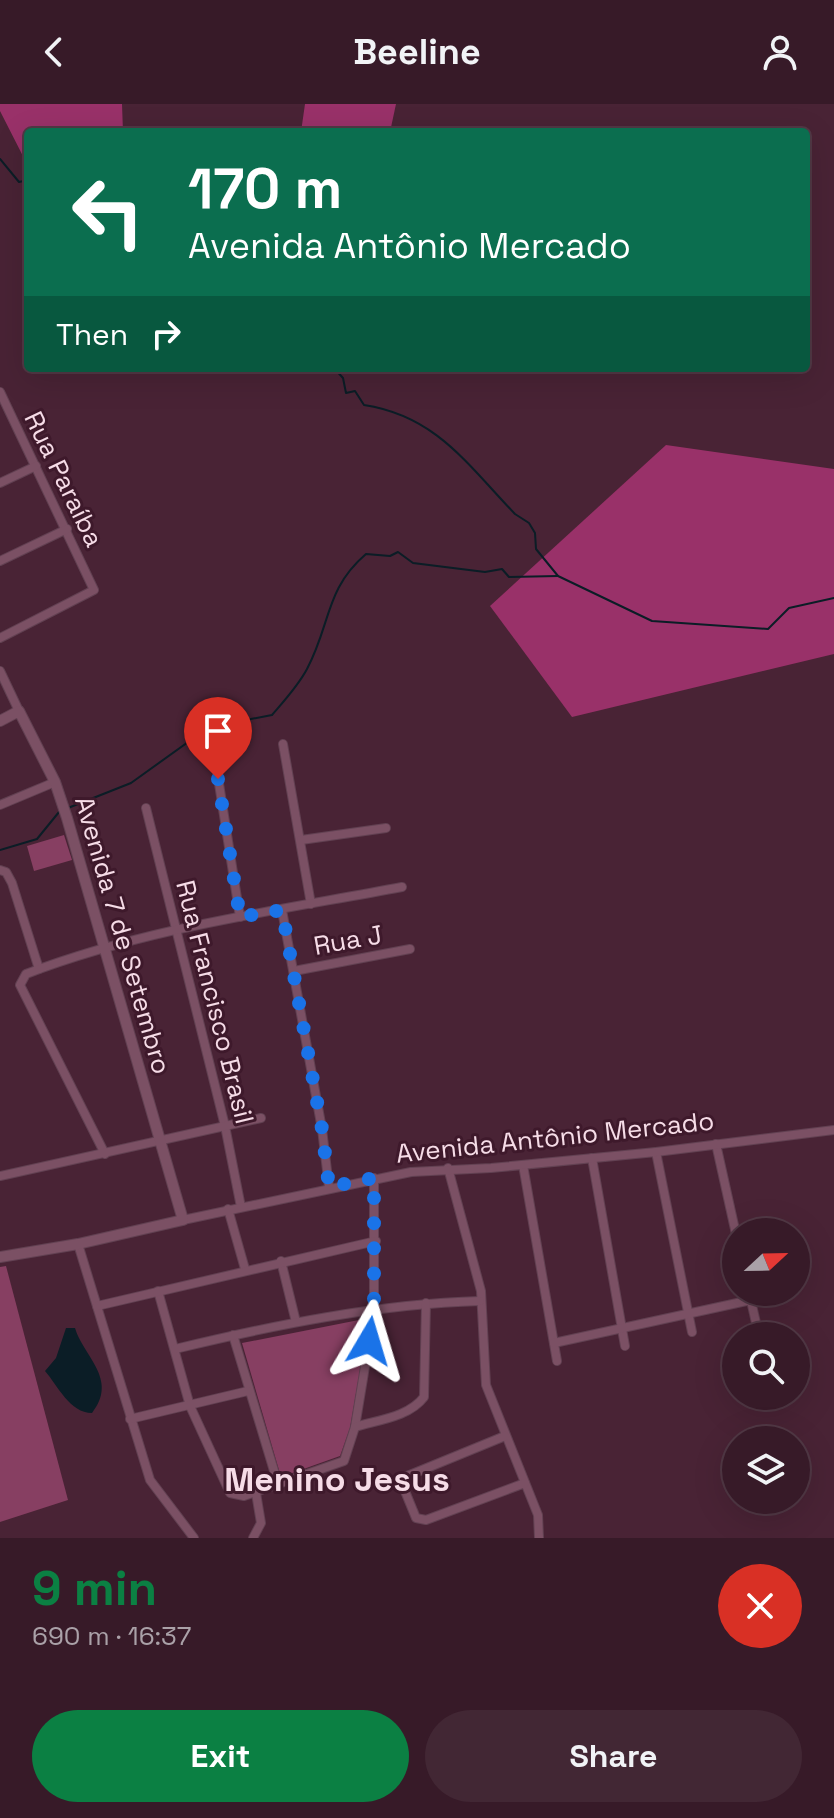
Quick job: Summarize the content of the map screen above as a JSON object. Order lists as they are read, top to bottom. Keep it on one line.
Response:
{"streets":{"street":["Rua Paraíba","Avenida 7 de Setembro","Rua J","Rua Francisco Brasil","Avenida Antônio Mercado"]},"crossings":[["Avenida 7 de Setembro","Avenida Antônio Mercado"],["Rua Francisco Brasil","Avenida Antônio Mercado"]],"districts":["Menino Jesus"],"north":"right","page":{"header":"Beeline","turn":["170 m","Avenida Antônio Mercado"],"then":"Then","heading":["9 min","690 m · 16:37"],"buttons":["Exit","Share"]}}
